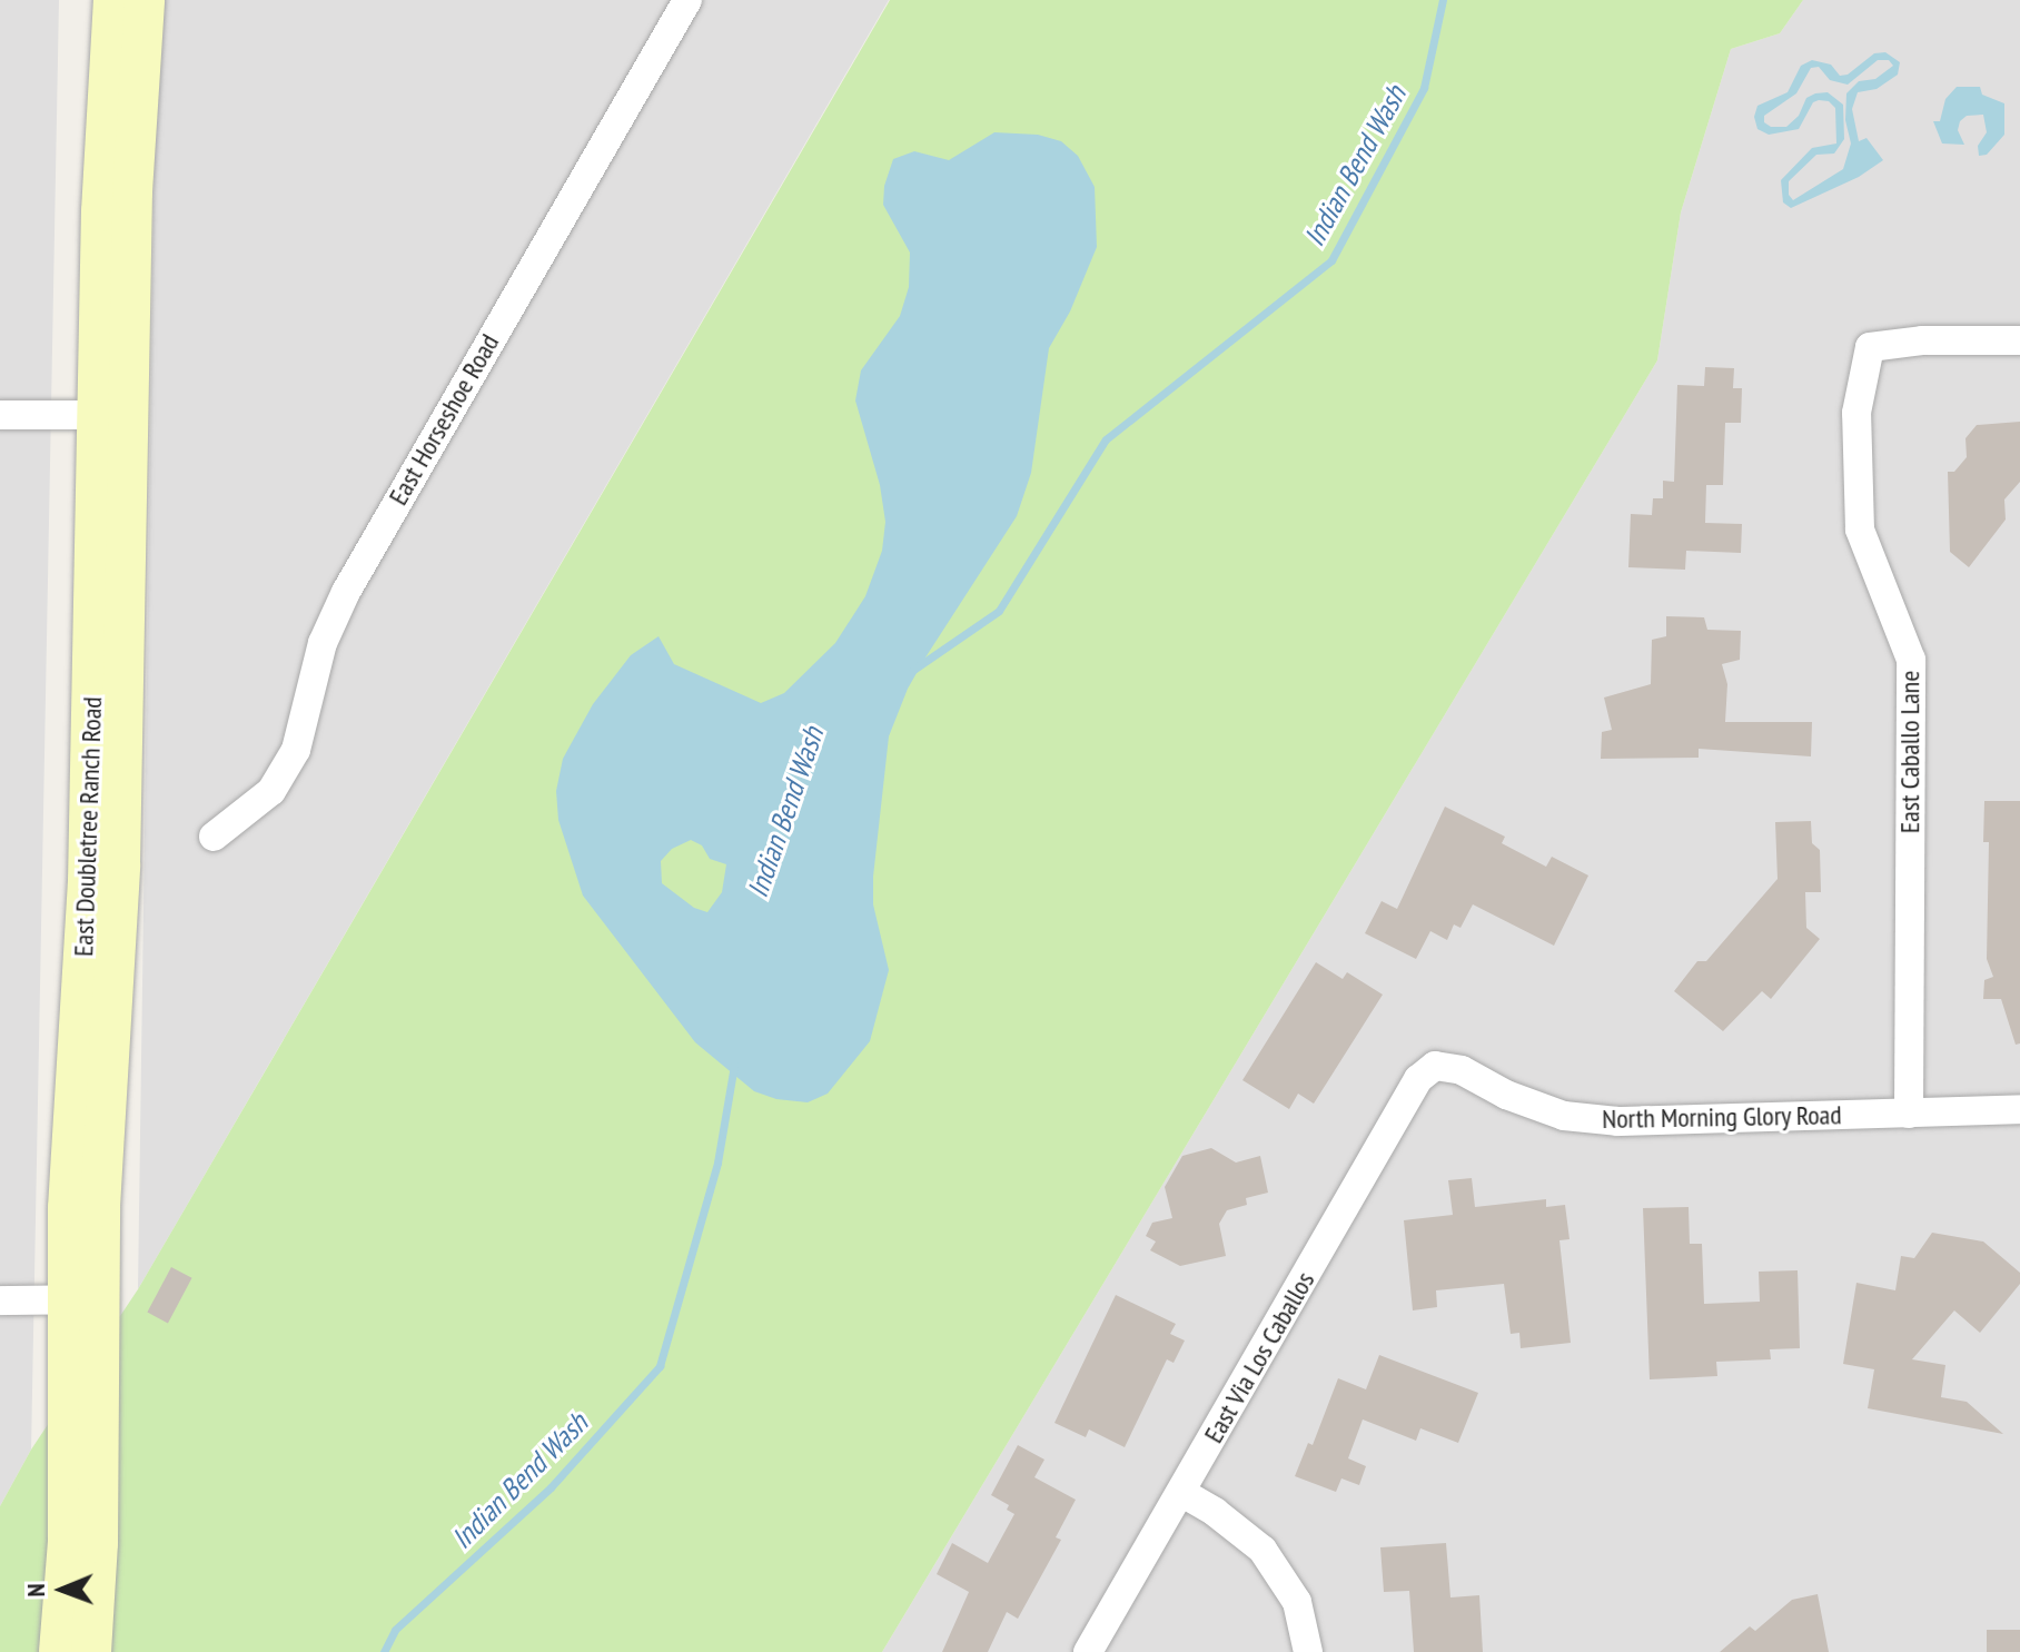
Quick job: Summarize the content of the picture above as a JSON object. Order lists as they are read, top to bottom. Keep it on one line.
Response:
{"streets":{"main road":["East Doubletree Ranch Road"],"street":["East Horseshoe Road","East Caballo Lane","North Morning Glory Road","East Via Los Caballos"]},"crossings":[["East Caballo Lane","North Morning Glory Road"],["North Morning Glory Road","East Via Los Caballos"]],"water":["Indian Bend Wash"],"north":"left"}
